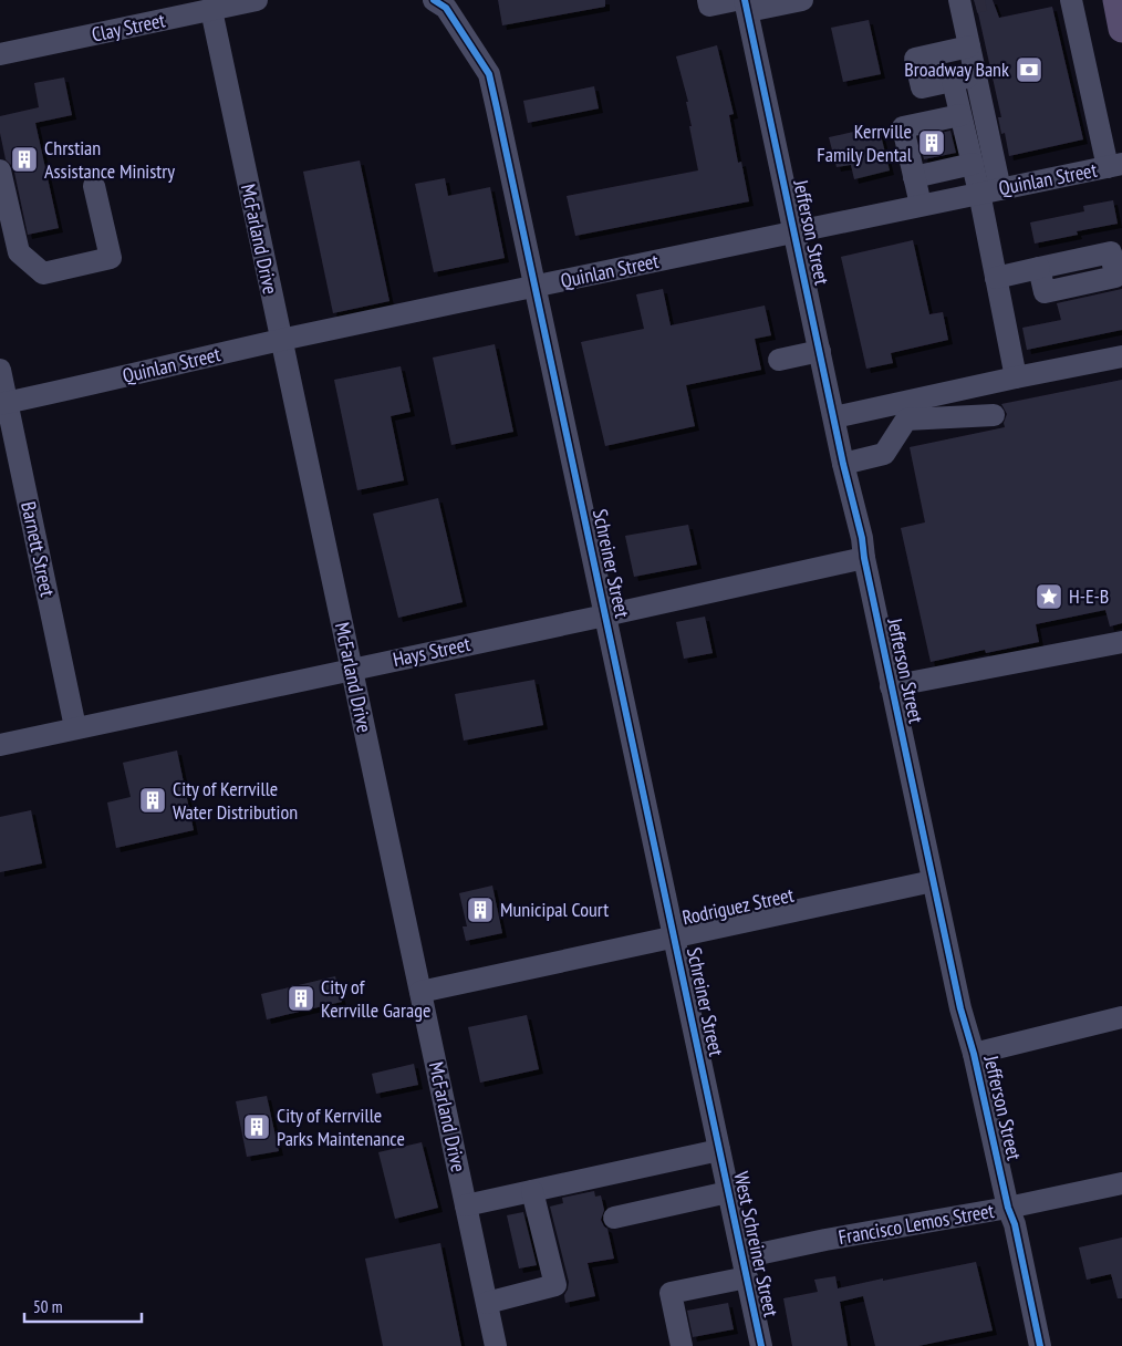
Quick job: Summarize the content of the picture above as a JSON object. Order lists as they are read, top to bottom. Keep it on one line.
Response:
{"streets":{"street":["Clay Street","Quinlan Street","Jefferson Street","McFarland Drive","Barnett Street","Schreiner Street","Hays Street","Rodriguez Street","Francisco Lemos Street","West Schreiner Street"]},"crossings":[["Clay Street","McFarland Drive"],["Quinlan Street","Jefferson Street"],["Quinlan Street","McFarland Drive"],["Quinlan Street","Barnett Street"],["Quinlan Street","Schreiner Street"],["Jefferson Street","Hays Street"],["Jefferson Street","Rodriguez Street"],["Jefferson Street","Francisco Lemos Street"],["McFarland Drive","Hays Street"],["McFarland Drive","Rodriguez Street"],["Barnett Street","Hays Street"],["Schreiner Street","Hays Street"],["Schreiner Street","Rodriguez Street"],["Schreiner Street","West Schreiner Street"],["Francisco Lemos Street","West Schreiner Street"]],"places":{"bank":["Broadway Bank"],"building":["Kerrville Family Dental","Chrstian Assistance Ministry","City of Kerrville Water Distribution","Municipal Court","City of Kerrville Garage","City of Kerrville Parks Maintenance"],"place":["H-E-B"]},"scale_bar":"50 m"}
